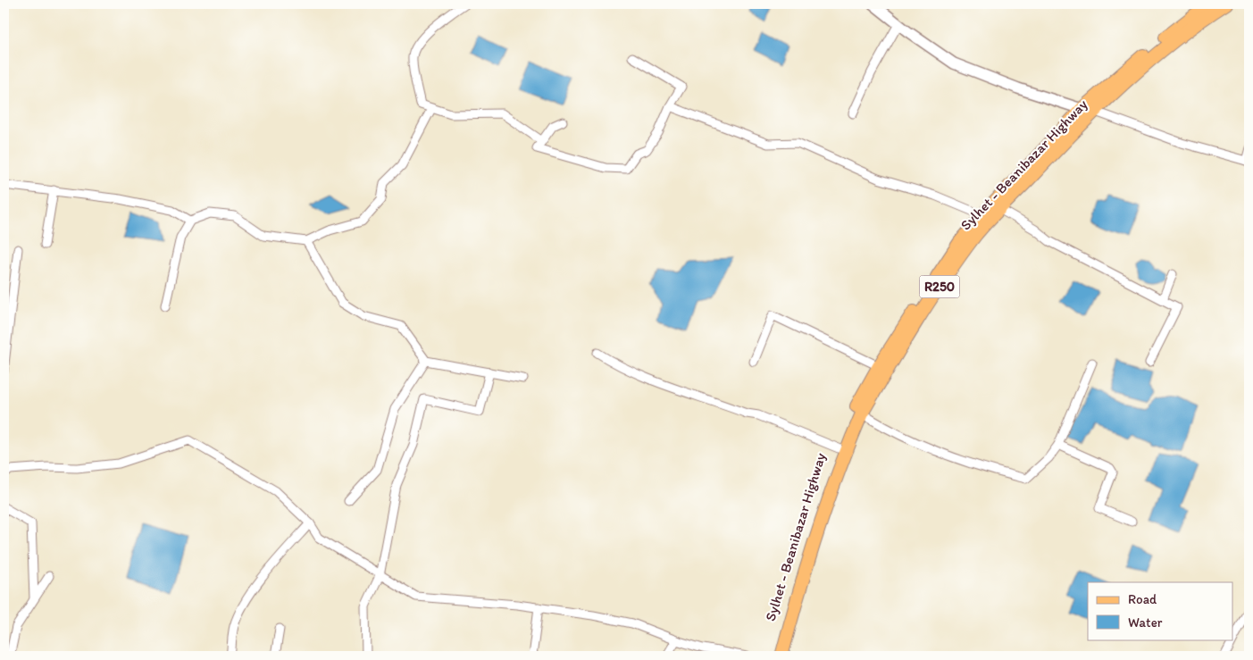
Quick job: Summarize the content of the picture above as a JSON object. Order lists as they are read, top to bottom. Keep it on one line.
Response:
{"streets":{"main road":["Sylhet - Beanibazar Highway","R250"]},"legend":["Road","Water"]}
